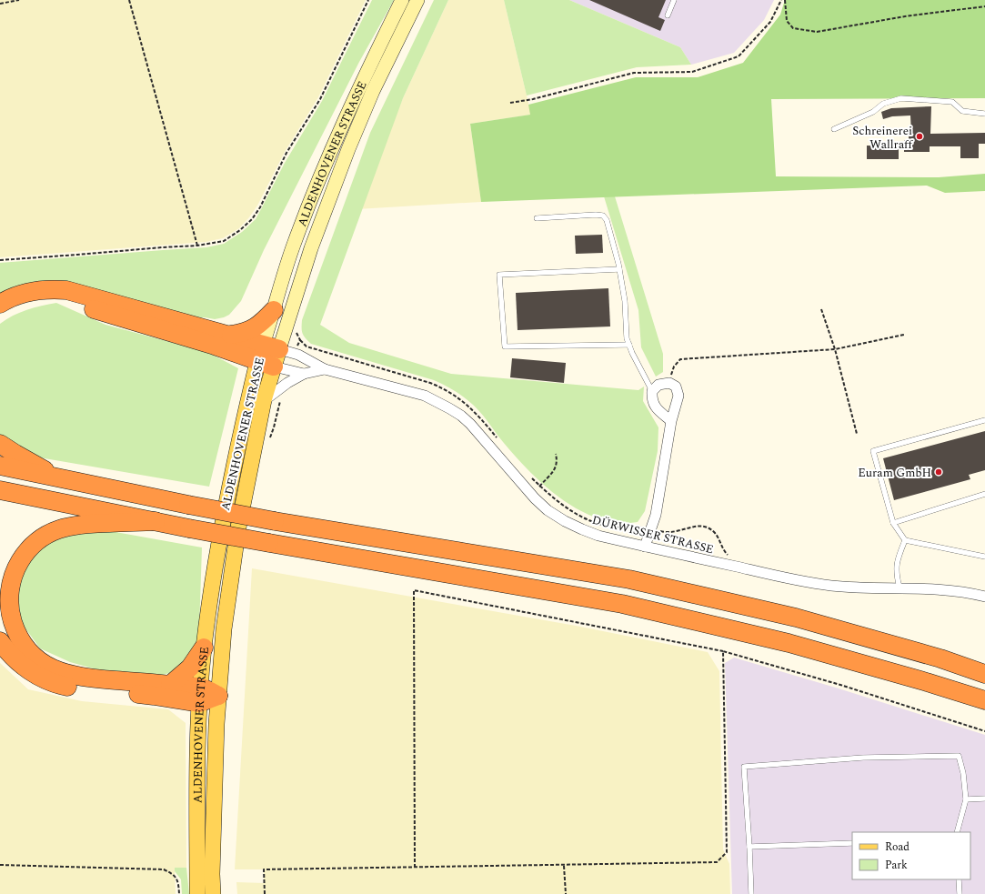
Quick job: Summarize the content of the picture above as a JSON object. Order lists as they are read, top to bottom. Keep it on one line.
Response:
{"streets":{"main road":["ALDENHOVENER STRASSE"],"street":["DÜRWISSER STRASSE"]},"crossings":[["ALDENHOVENER STRASSE","DÜRWISSER STRASSE"]],"places":["Schreinerei Wallraff","Euram GmbH"],"legend":["Road","Park"]}
